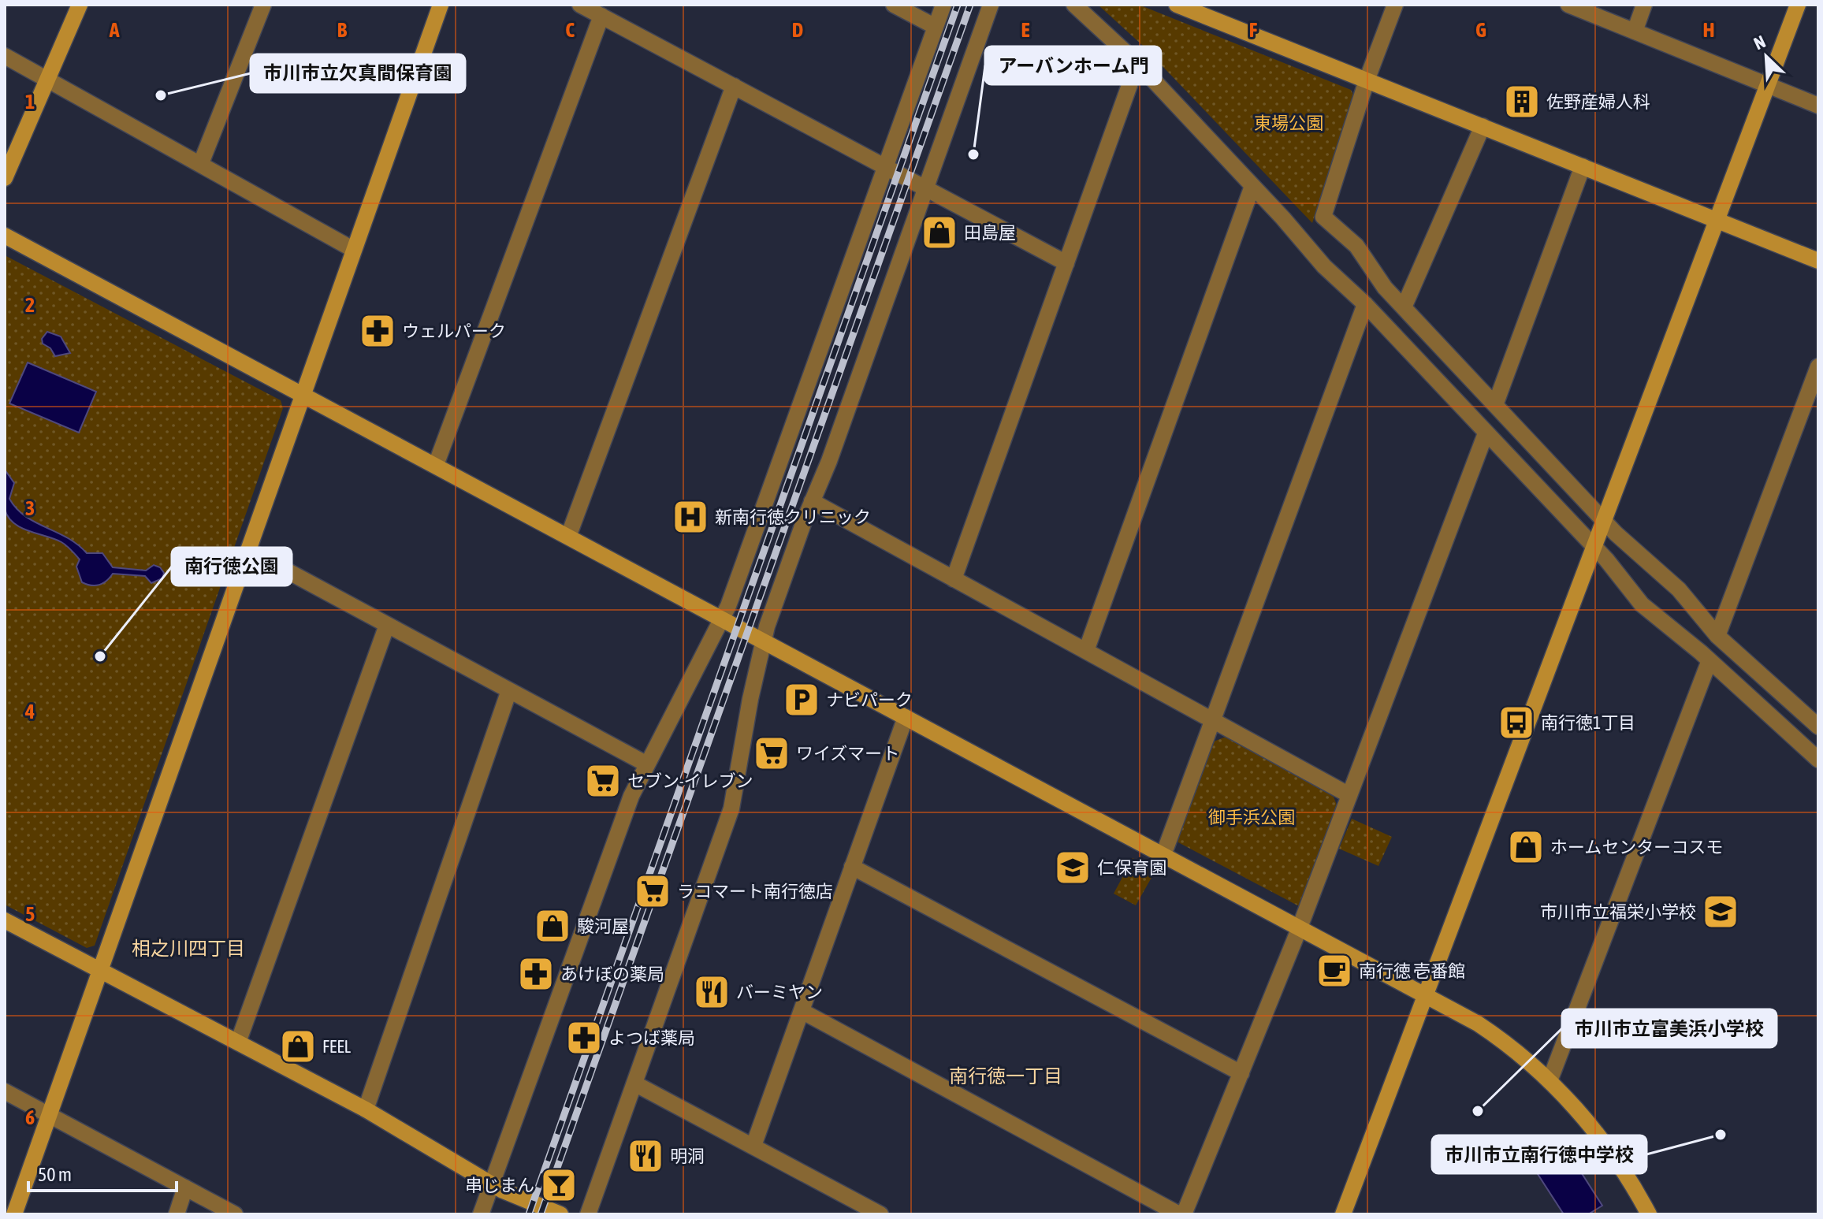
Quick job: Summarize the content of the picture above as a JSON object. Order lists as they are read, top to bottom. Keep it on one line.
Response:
{"districts":["相之川四丁目","南行徳一丁目"],"parks":["東場公園","御手浜公園"],"places":{"other":["市川市立欠真間保育園","アーバンホーム門","南行徳公園","市川市立富美浜小学校","市川市立南行徳中学校"],"building":["佐野産婦人科"],"shop":["田島屋","ホームセンターコスモ","駿河屋","FEEL"],"pharmacy":["ウェルパーク","あけぼの薬局","よつば薬局"],"hospital":["新南行徳クリニック"],"parking":["ナビパーク"],"bus stop":["南行徳1丁目"],"supermarket":["ワイズマート","セブン-イレブン","ラコマート南行徳店"],"school or university":["仁保育園","市川市立福栄小学校"],"cafe":["南行徳 壱番館"],"restaurant":["バーミヤン","明洞"],"bar":["串じまん"]},"scale_bar":"50 m","north":"top left","grid":{"columns":["A","B","C","D","E","F","G","H"],"rows":["1","2","3","4","5","6"]}}
